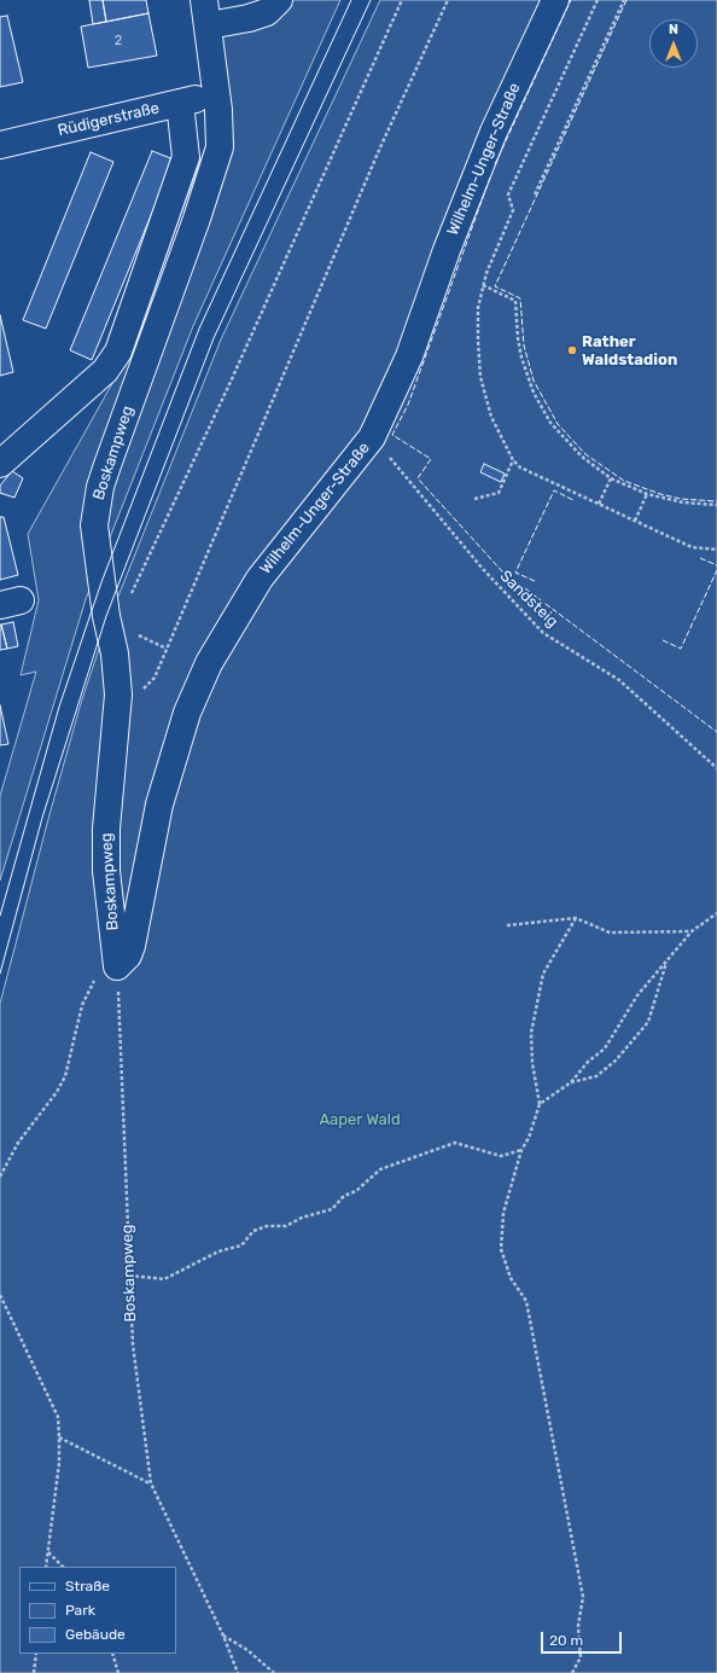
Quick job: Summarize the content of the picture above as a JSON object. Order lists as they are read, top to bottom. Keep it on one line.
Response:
{"streets":{"street":["Rüdigerstraße","Wilhelm-Unger-Straße","Boskampweg"],"path":["Sandsteig"]},"crossings":[["Rüdigerstraße","Boskampweg"],["Wilhelm-Unger-Straße","Boskampweg"],["Wilhelm-Unger-Straße","Sandsteig"]],"parks":["Aaper Wald"],"places":["Rather Waldstadion"],"house_numbers":["2"],"legend":["Straße","Park","Gebäude"],"scale_bar":"20 m","north":"top"}
